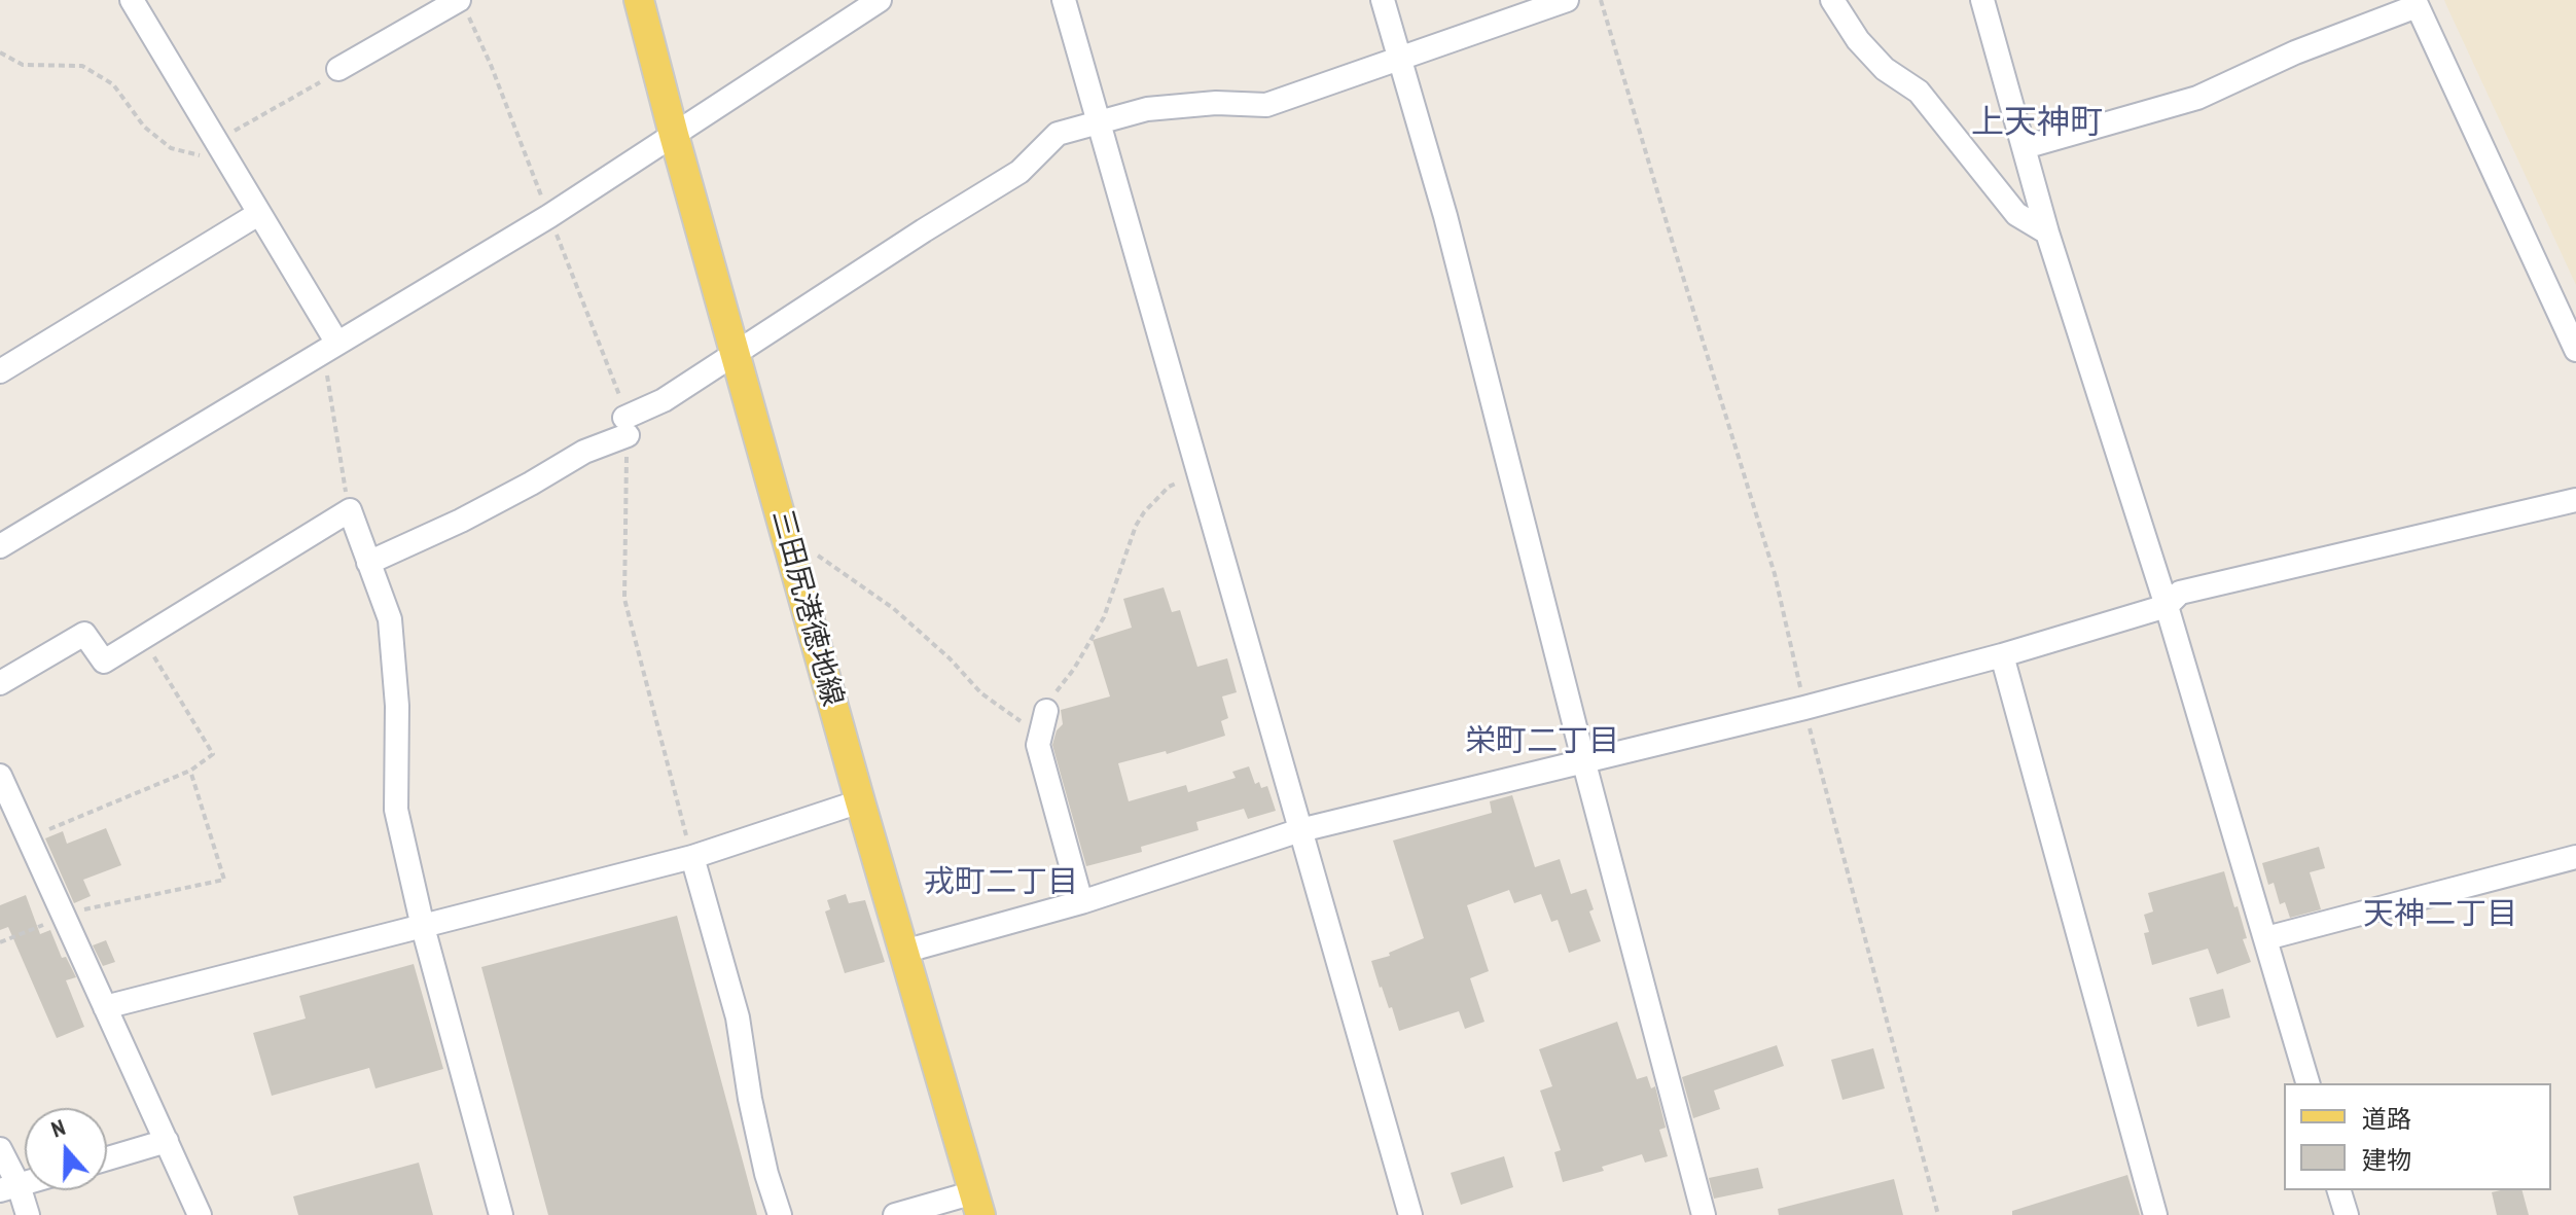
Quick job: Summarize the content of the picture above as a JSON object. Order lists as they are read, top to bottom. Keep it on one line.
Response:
{"streets":{"main road":["三田尻港徳地線"]},"districts":["上天神町","栄町二丁目","戎町二丁目","天神二丁目"],"legend":["道路","建物"],"north":"top"}
